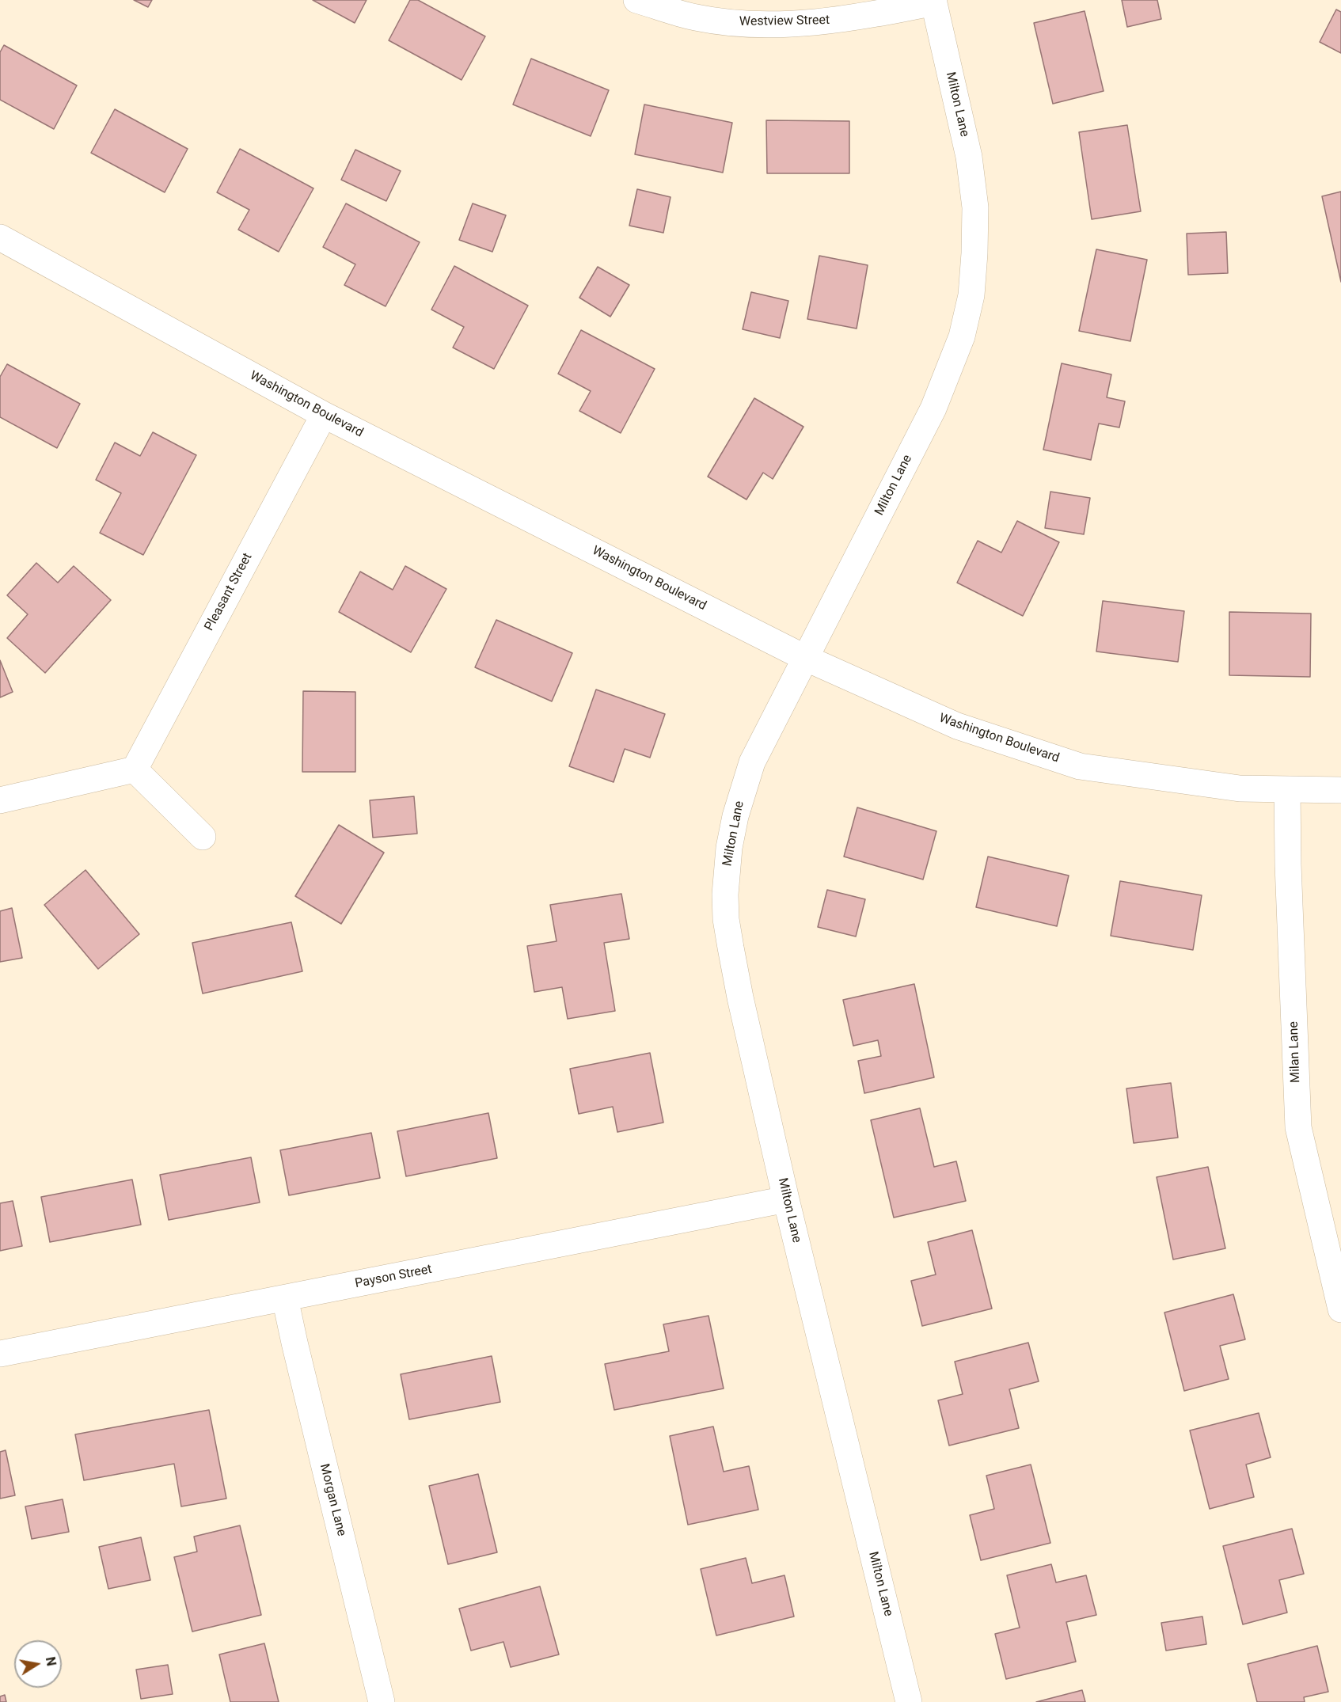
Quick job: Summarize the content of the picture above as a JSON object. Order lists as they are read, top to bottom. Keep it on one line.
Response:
{"streets":{"street":["Westview Street","Milton Lane","Washington Boulevard","Pleasant Street","Milan Lane","Payson Street","Morgan Lane"]},"crossings":[["Westview Street","Milton Lane"],["Milton Lane","Washington Boulevard"],["Milton Lane","Payson Street"],["Washington Boulevard","Pleasant Street"],["Washington Boulevard","Milan Lane"],["Payson Street","Morgan Lane"]],"north":"right"}
